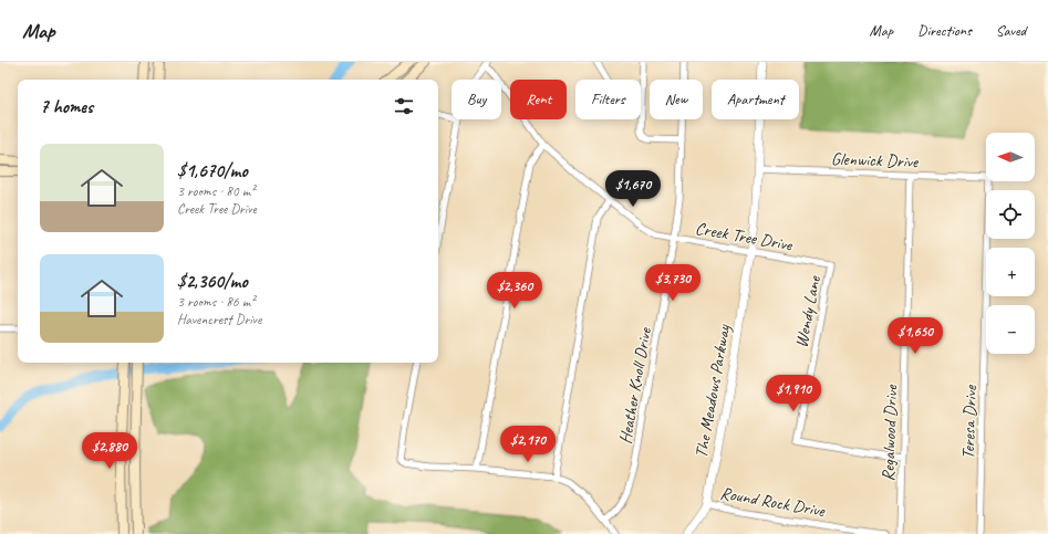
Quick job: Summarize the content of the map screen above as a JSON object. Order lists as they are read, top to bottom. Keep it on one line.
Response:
{"streets":{"street":["Glenwick Drive","Creek Tree Drive","Wendy Lane","Heather Knoll Drive","The Meadows Parkway","Teresa Drive","Regalwood Drive","Round Rock Drive"]},"crossings":[["Glenwick Drive","The Meadows Parkway"],["Glenwick Drive","Regalwood Drive"],["Creek Tree Drive","Wendy Lane"],["Creek Tree Drive","Heather Knoll Drive"],["Creek Tree Drive","The Meadows Parkway"],["Wendy Lane","Regalwood Drive"],["The Meadows Parkway","Round Rock Drive"]],"north":"left","page":{"header":"Map","nav":["Map","Directions","Saved"],"chip":["Buy","Rent","Filters","New","Apartment"],"heading":"7 homes","map_buttons":["+","−"],"list":[{"name":"$1,670/mo","note":"3 rooms · 80 m² · Creek Tree Drive"},{"name":"$2,360/mo","note":"3 rooms · 86 m² · Havencrest Drive"}],"price":["$1,670","$3,730","$2,360","$1,650","$1,910","$2,170","$2,880"]}}
